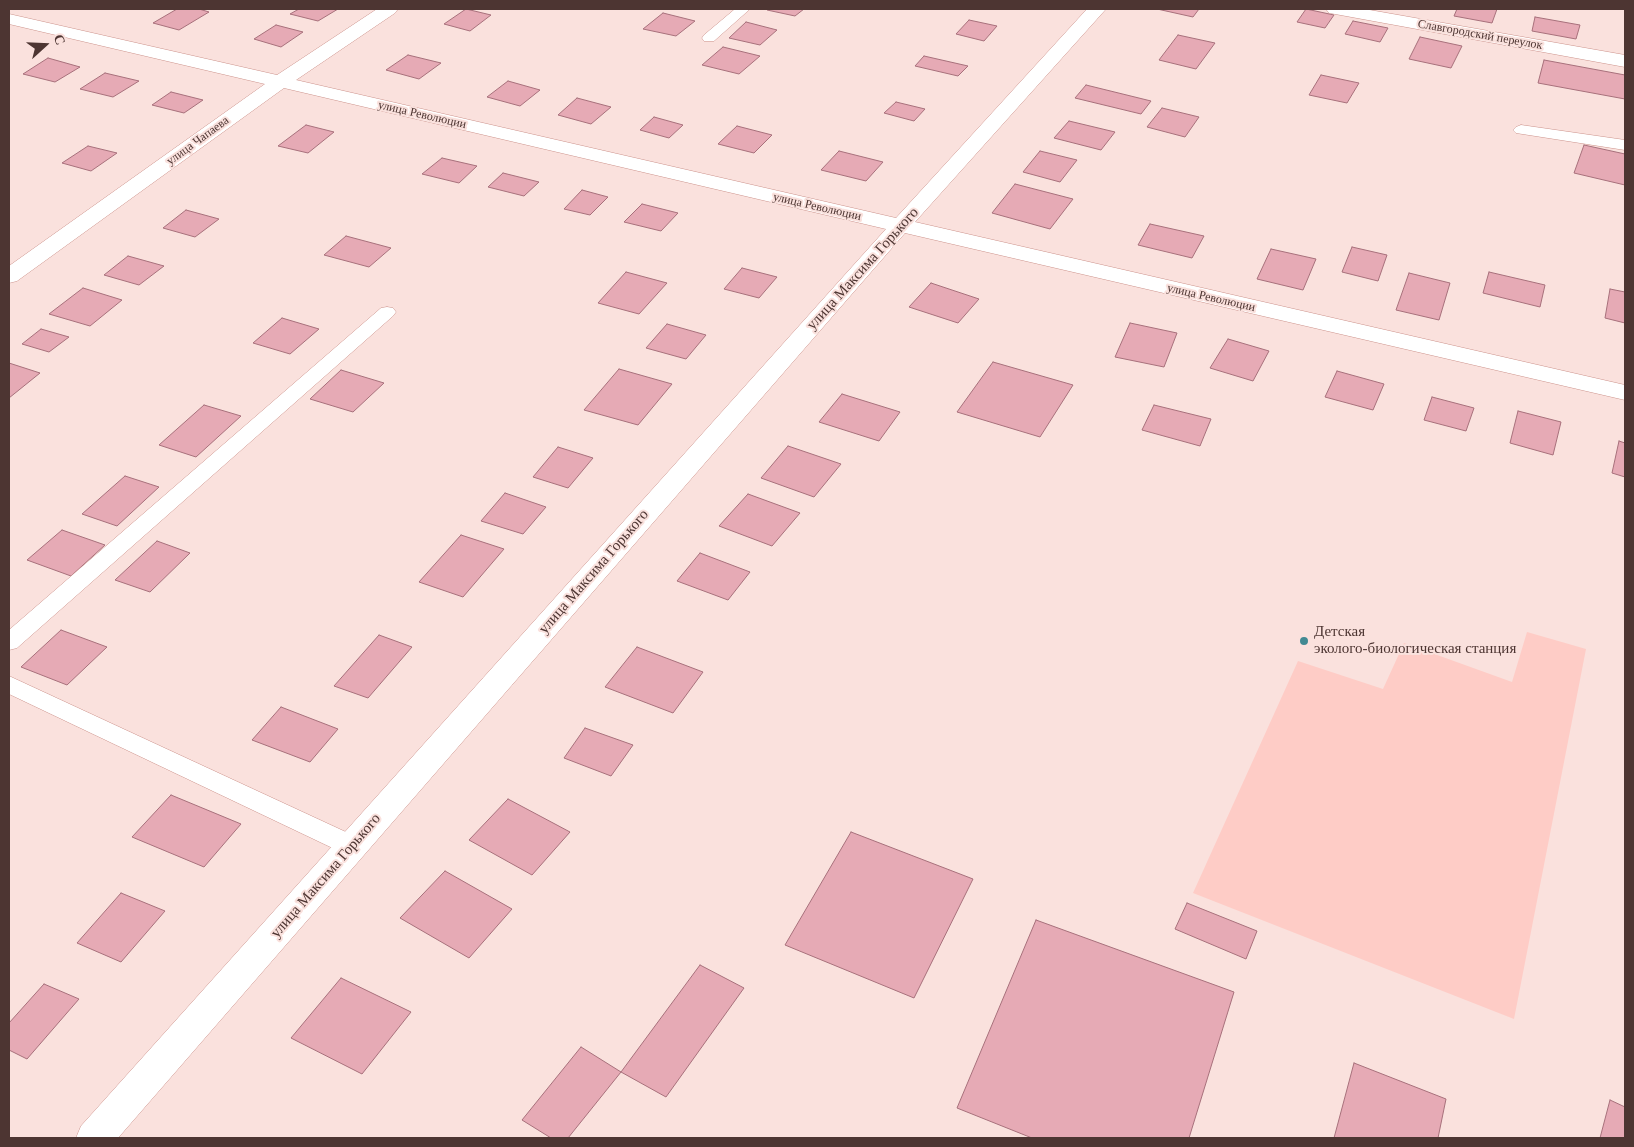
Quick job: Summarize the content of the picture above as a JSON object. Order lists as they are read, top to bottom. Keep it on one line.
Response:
{"streets":{"street":["Славгородский переулок","улица Революции","улица Чапаева","улица Максима Горького"]},"crossings":[["улица Революции","улица Чапаева"],["улица Революции","улица Максима Горького"]],"places":["Детская эколого-биологическая станция"],"north":"right"}
